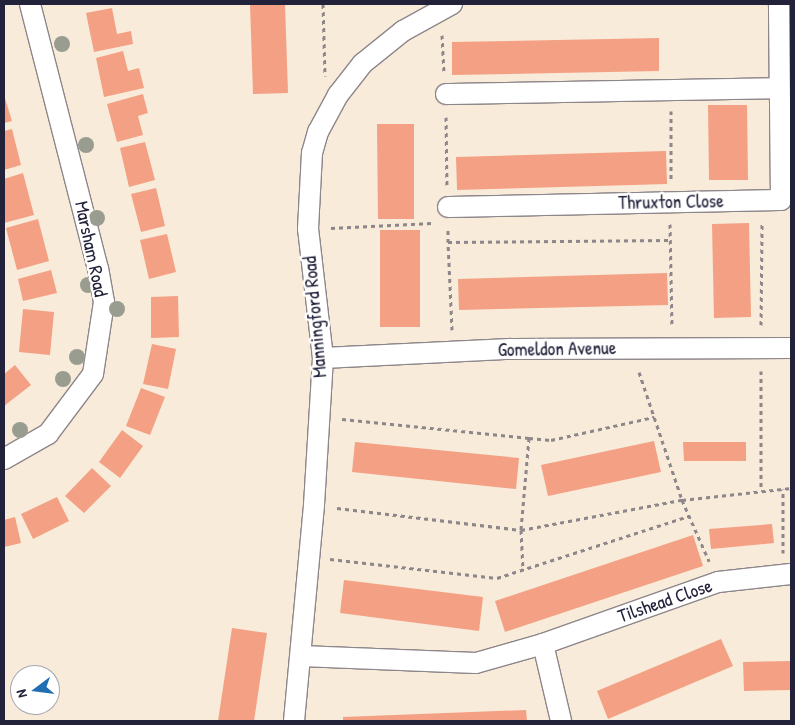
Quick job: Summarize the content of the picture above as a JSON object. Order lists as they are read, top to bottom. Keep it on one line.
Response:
{"streets":{"street":["Thruxton Close","Marsham Road","Manningford Road","Gomeldon Avenue","Tilshead Close"]},"crossings":[["Manningford Road","Gomeldon Avenue"],["Manningford Road","Tilshead Close"]],"north":"left"}
